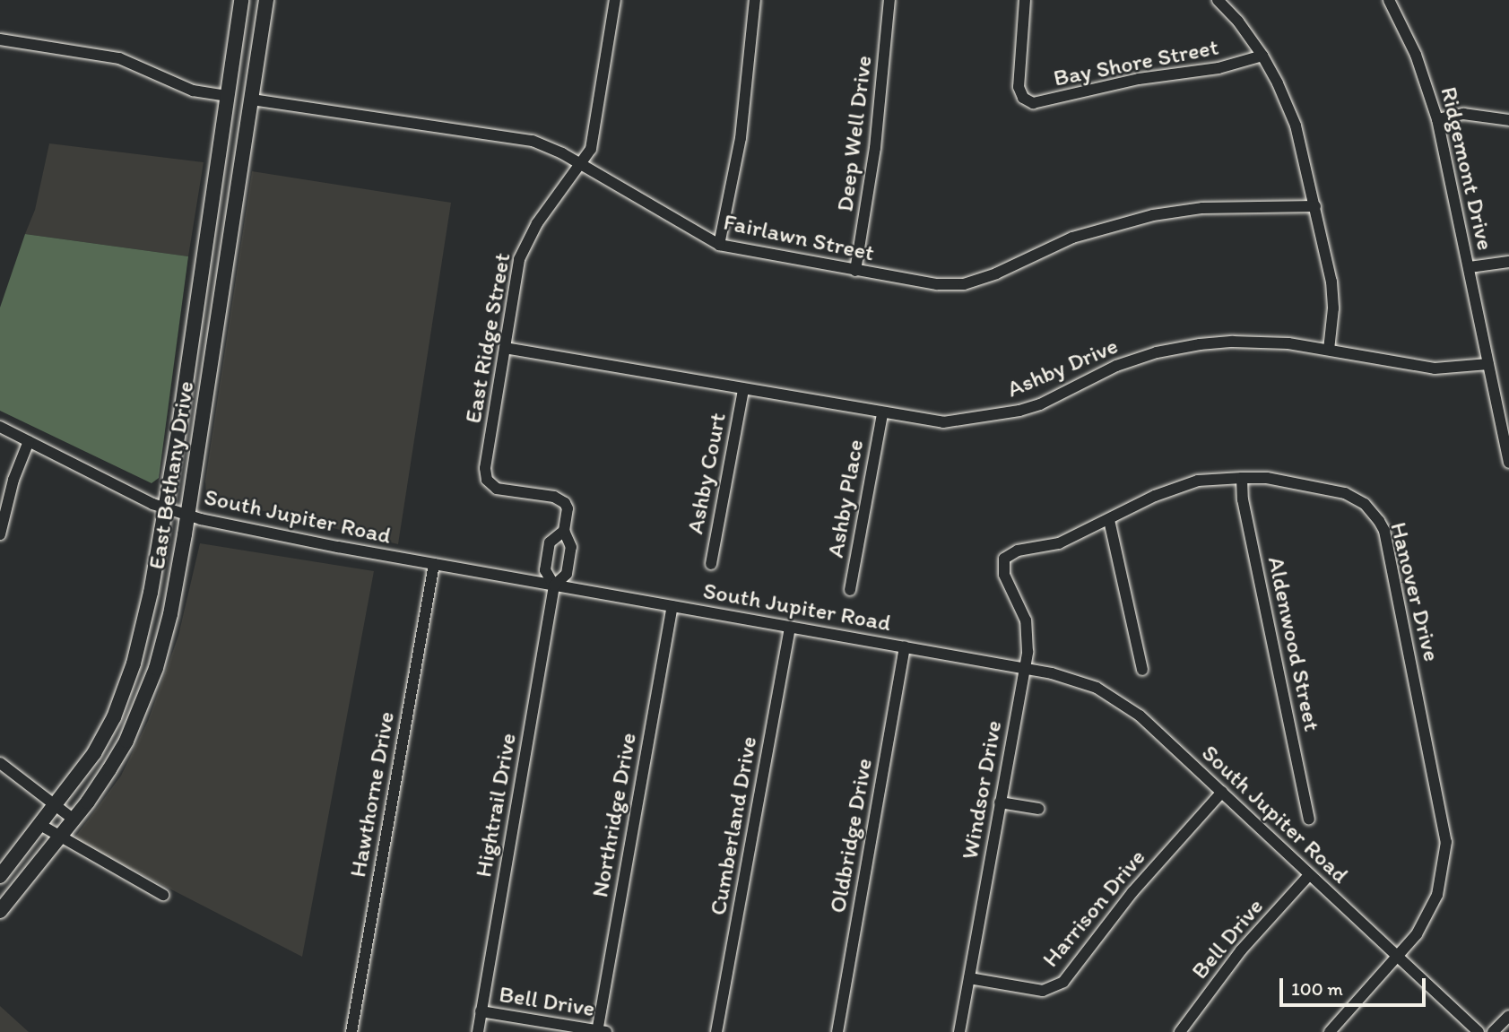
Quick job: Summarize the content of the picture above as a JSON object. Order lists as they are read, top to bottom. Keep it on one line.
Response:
{"streets":{"main road":["East Bethany Drive"],"street":["Bay Shore Street","Deep Well Drive","Ridgemont Drive","Fairlawn Street","East Ridge Street","Ashby Drive","Ashby Court","Ashby Place","South Jupiter Road","Hanover Drive","Aldenwood Street","Windsor Drive","Hawthorne Drive","Hightrail Drive","Northridge Drive","Cumberland Drive","Oldbridge Drive","Harrison Drive","Bell Drive"]},"crossings":[["Deep Well Drive","Fairlawn Street"],["Ridgemont Drive","Ashby Drive"],["Fairlawn Street","East Ridge Street"],["Fairlawn Street","East Bethany Drive"],["East Ridge Street","Ashby Drive"],["East Ridge Street","Hightrail Drive"],["Ashby Drive","Ashby Court"],["Ashby Drive","Ashby Place"],["East Bethany Drive","South Jupiter Road"],["South Jupiter Road","Hanover Drive"],["South Jupiter Road","Windsor Drive"],["South Jupiter Road","Hawthorne Drive"],["South Jupiter Road","Hightrail Drive"],["South Jupiter Road","Northridge Drive"],["South Jupiter Road","Cumberland Drive"],["South Jupiter Road","Oldbridge Drive"],["South Jupiter Road","Harrison Drive"],["South Jupiter Road","Bell Drive"],["Hanover Drive","Aldenwood Street"],["Hanover Drive","Windsor Drive"],["Windsor Drive","Harrison Drive"],["Hightrail Drive","Bell Drive"],["Northridge Drive","Bell Drive"]],"scale_bar":"100 m"}
